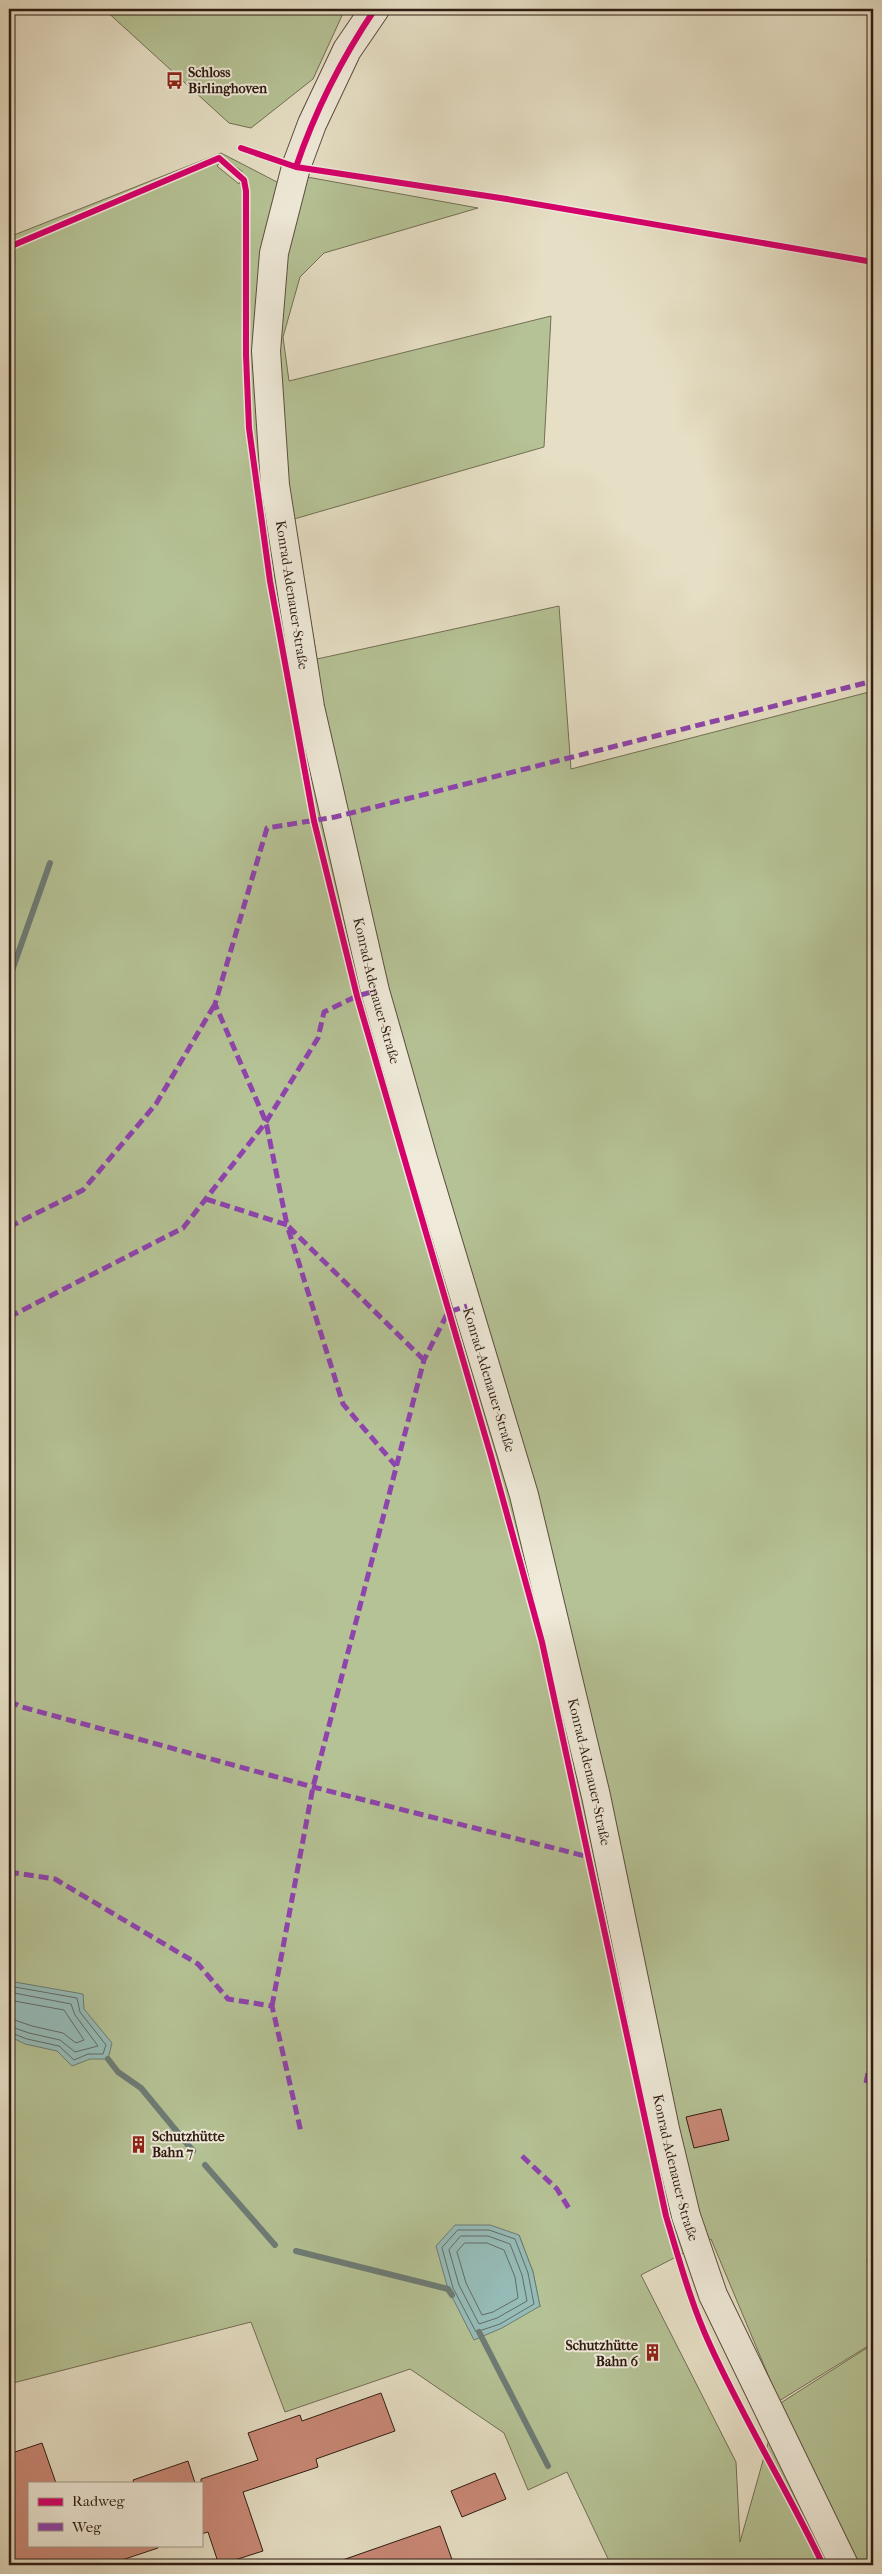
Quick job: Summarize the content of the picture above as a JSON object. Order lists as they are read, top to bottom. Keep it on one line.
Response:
{"streets":{"street":["Konrad-Adenauer-Straße"]},"places":{"bus stop":["Schloss Birlinghoven"],"building":["Schutzhütte Bahn 7","Schutzhütte Bahn 6"]},"legend":["Radweg","Weg"]}
